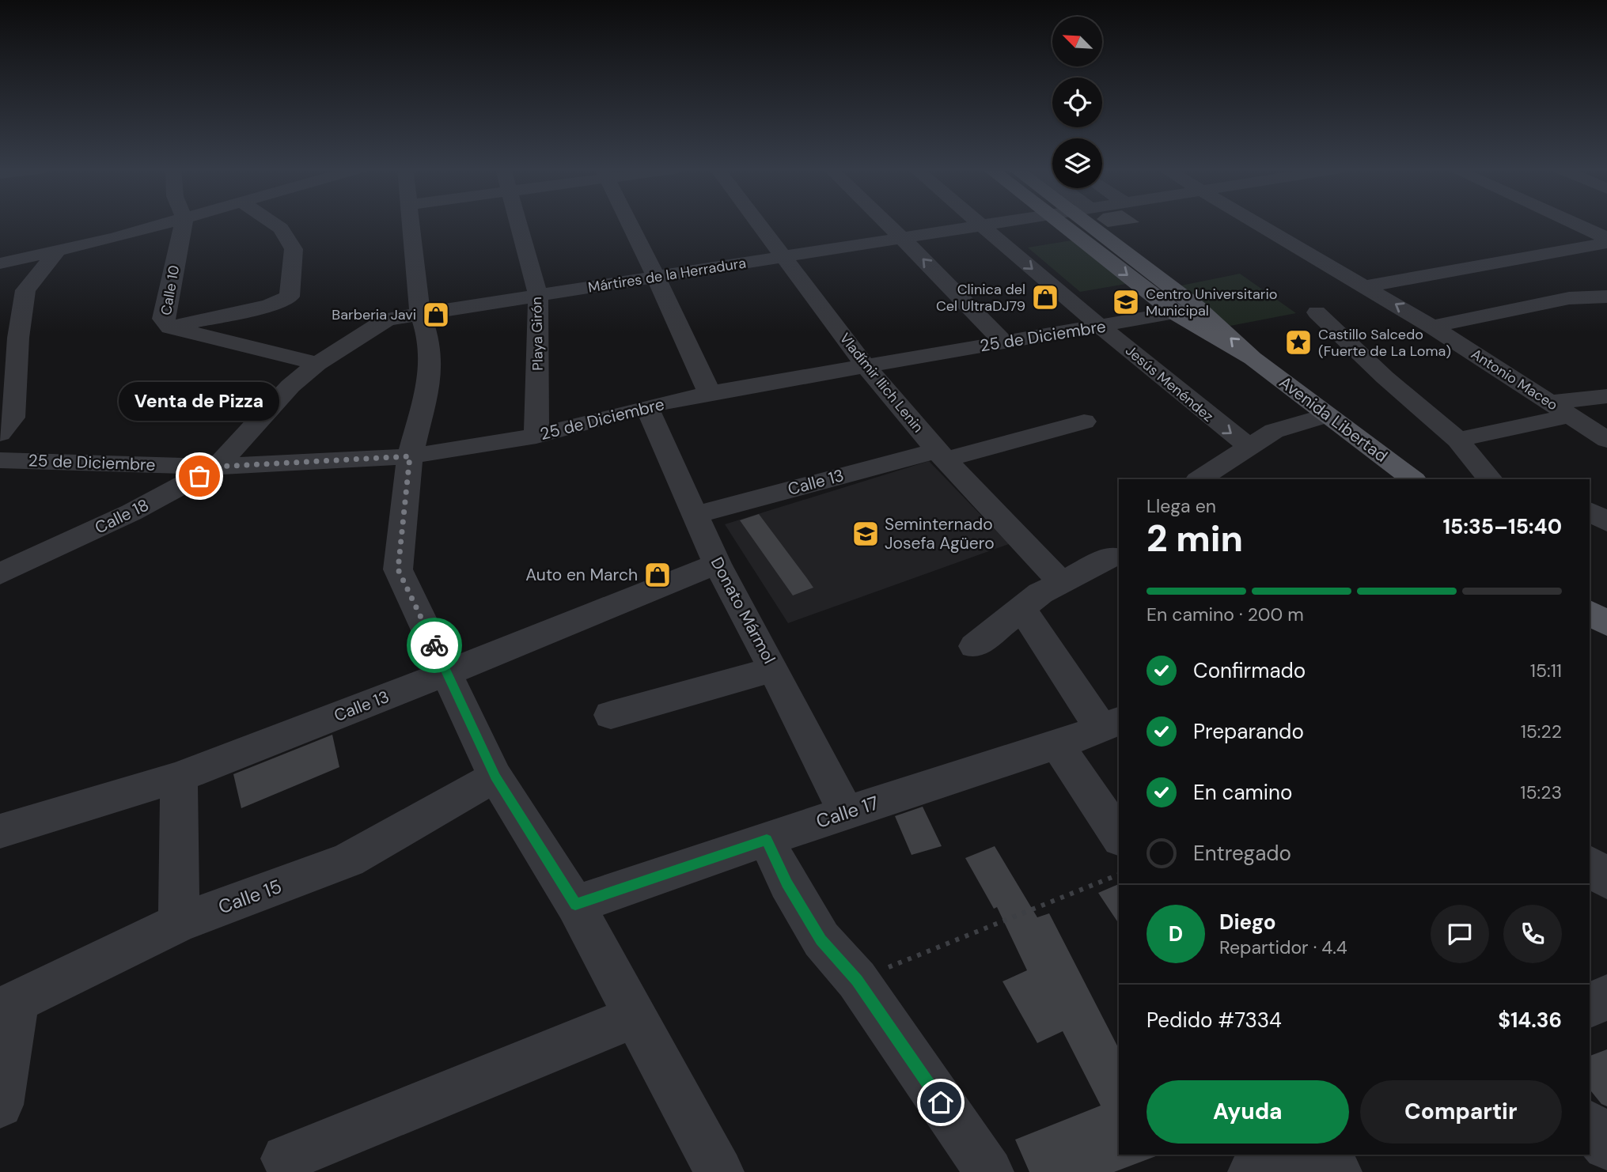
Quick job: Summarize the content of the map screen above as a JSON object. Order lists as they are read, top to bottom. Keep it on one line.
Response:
{"streets":{"main road":["Avenida Libertad"],"street":["Mártires de la Herradura","Calle 10","Playa Girón","25 de Diciembre","Antonio Maceo","Vladímir Ilich Lenin","Jesús Menéndez","Calle 13","Calle 18","Donato Mármol","Calle 17","Calle 15"]},"crossings":[["Mártires de la Herradura","Playa Girón"],["Mártires de la Herradura","Vladímir Ilich Lenin"],["Mártires de la Herradura","Jesús Menéndez"],["Mártires de la Herradura","Calle 18"],["Calle 10","Calle 18"],["Playa Girón","25 de Diciembre"],["25 de Diciembre","Vladímir Ilich Lenin"],["25 de Diciembre","Jesús Menéndez"],["25 de Diciembre","Avenida Libertad"],["25 de Diciembre","Calle 18"],["25 de Diciembre","Donato Mármol"],["Vladímir Ilich Lenin","Calle 13"],["Calle 13","Donato Mármol"],["Donato Mármol","Calle 17"]],"places":{"shop":["Clinica del Cel UltraDJ79","Barberia Javi","Auto en March"],"school or university":["Centro Universitario Municipal","Seminternado Josefa Agüero"],"place":["Castillo Salcedo (Fuerte de La Loma)"],"other":["Venta de Pizza"]},"north":"top left","page":{"bubble":"Venta de Pizza","heading":["2 min","Llega en","15:35–15:40"],"panel":["Diego","Repartidor · 4.4","Pedido #7334","$14.36"],"bar":"En camino · 200 m","list":[["Confirmado","15:11"],["Preparando","15:22"],["En camino","15:23"],"Entregado"],"round":"D","buttons":["Ayuda","Compartir"]}}
